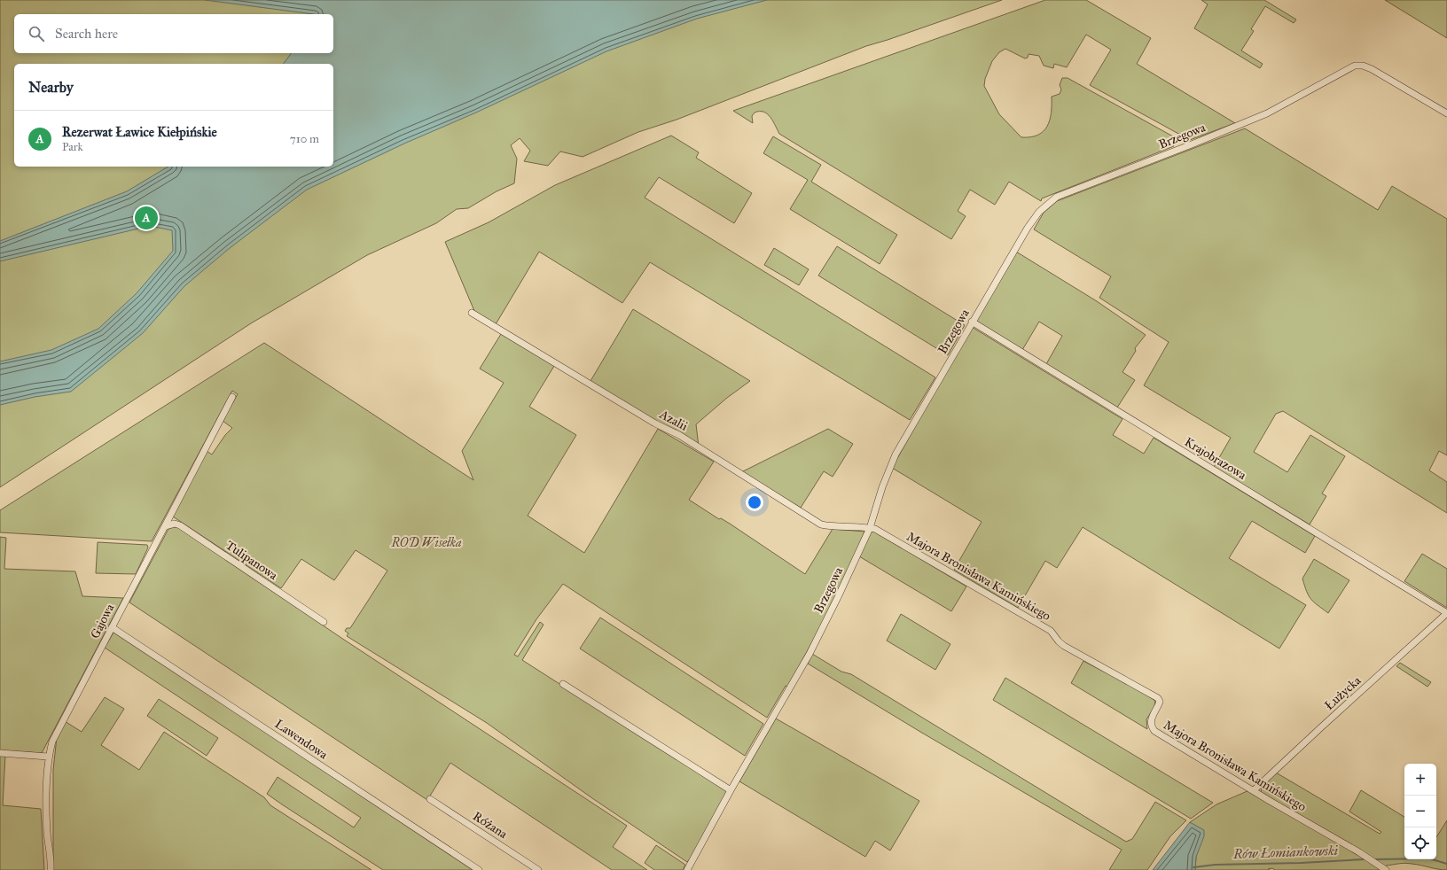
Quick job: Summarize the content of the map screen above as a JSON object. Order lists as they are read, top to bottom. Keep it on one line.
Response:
{"streets":{"street":["Brzegowa","Azalii","Krajobrazowa","Tulipanowa","Majora Bronisława Kamińskiego","Gajowa","Łużycka","Lawendowa","Różana"]},"crossings":[["Brzegowa","Azalii"],["Brzegowa","Krajobrazowa"],["Brzegowa","Majora Bronisława Kamińskiego"],["Azalii","Majora Bronisława Kamińskiego"],["Krajobrazowa","Łużycka"],["Tulipanowa","Gajowa"],["Majora Bronisława Kamińskiego","Łużycka"],["Gajowa","Lawendowa"]],"water":["Rów Łomiankowski"],"parks":["ROD Wisełka"],"page":{"search":"Search here","heading":"Nearby","list":[{"mark":"A","name":"Rezerwat Ławice Kiełpińskie","note":"Park","value":"710 m"}],"pins":"A","map_buttons":["+","−"]}}
